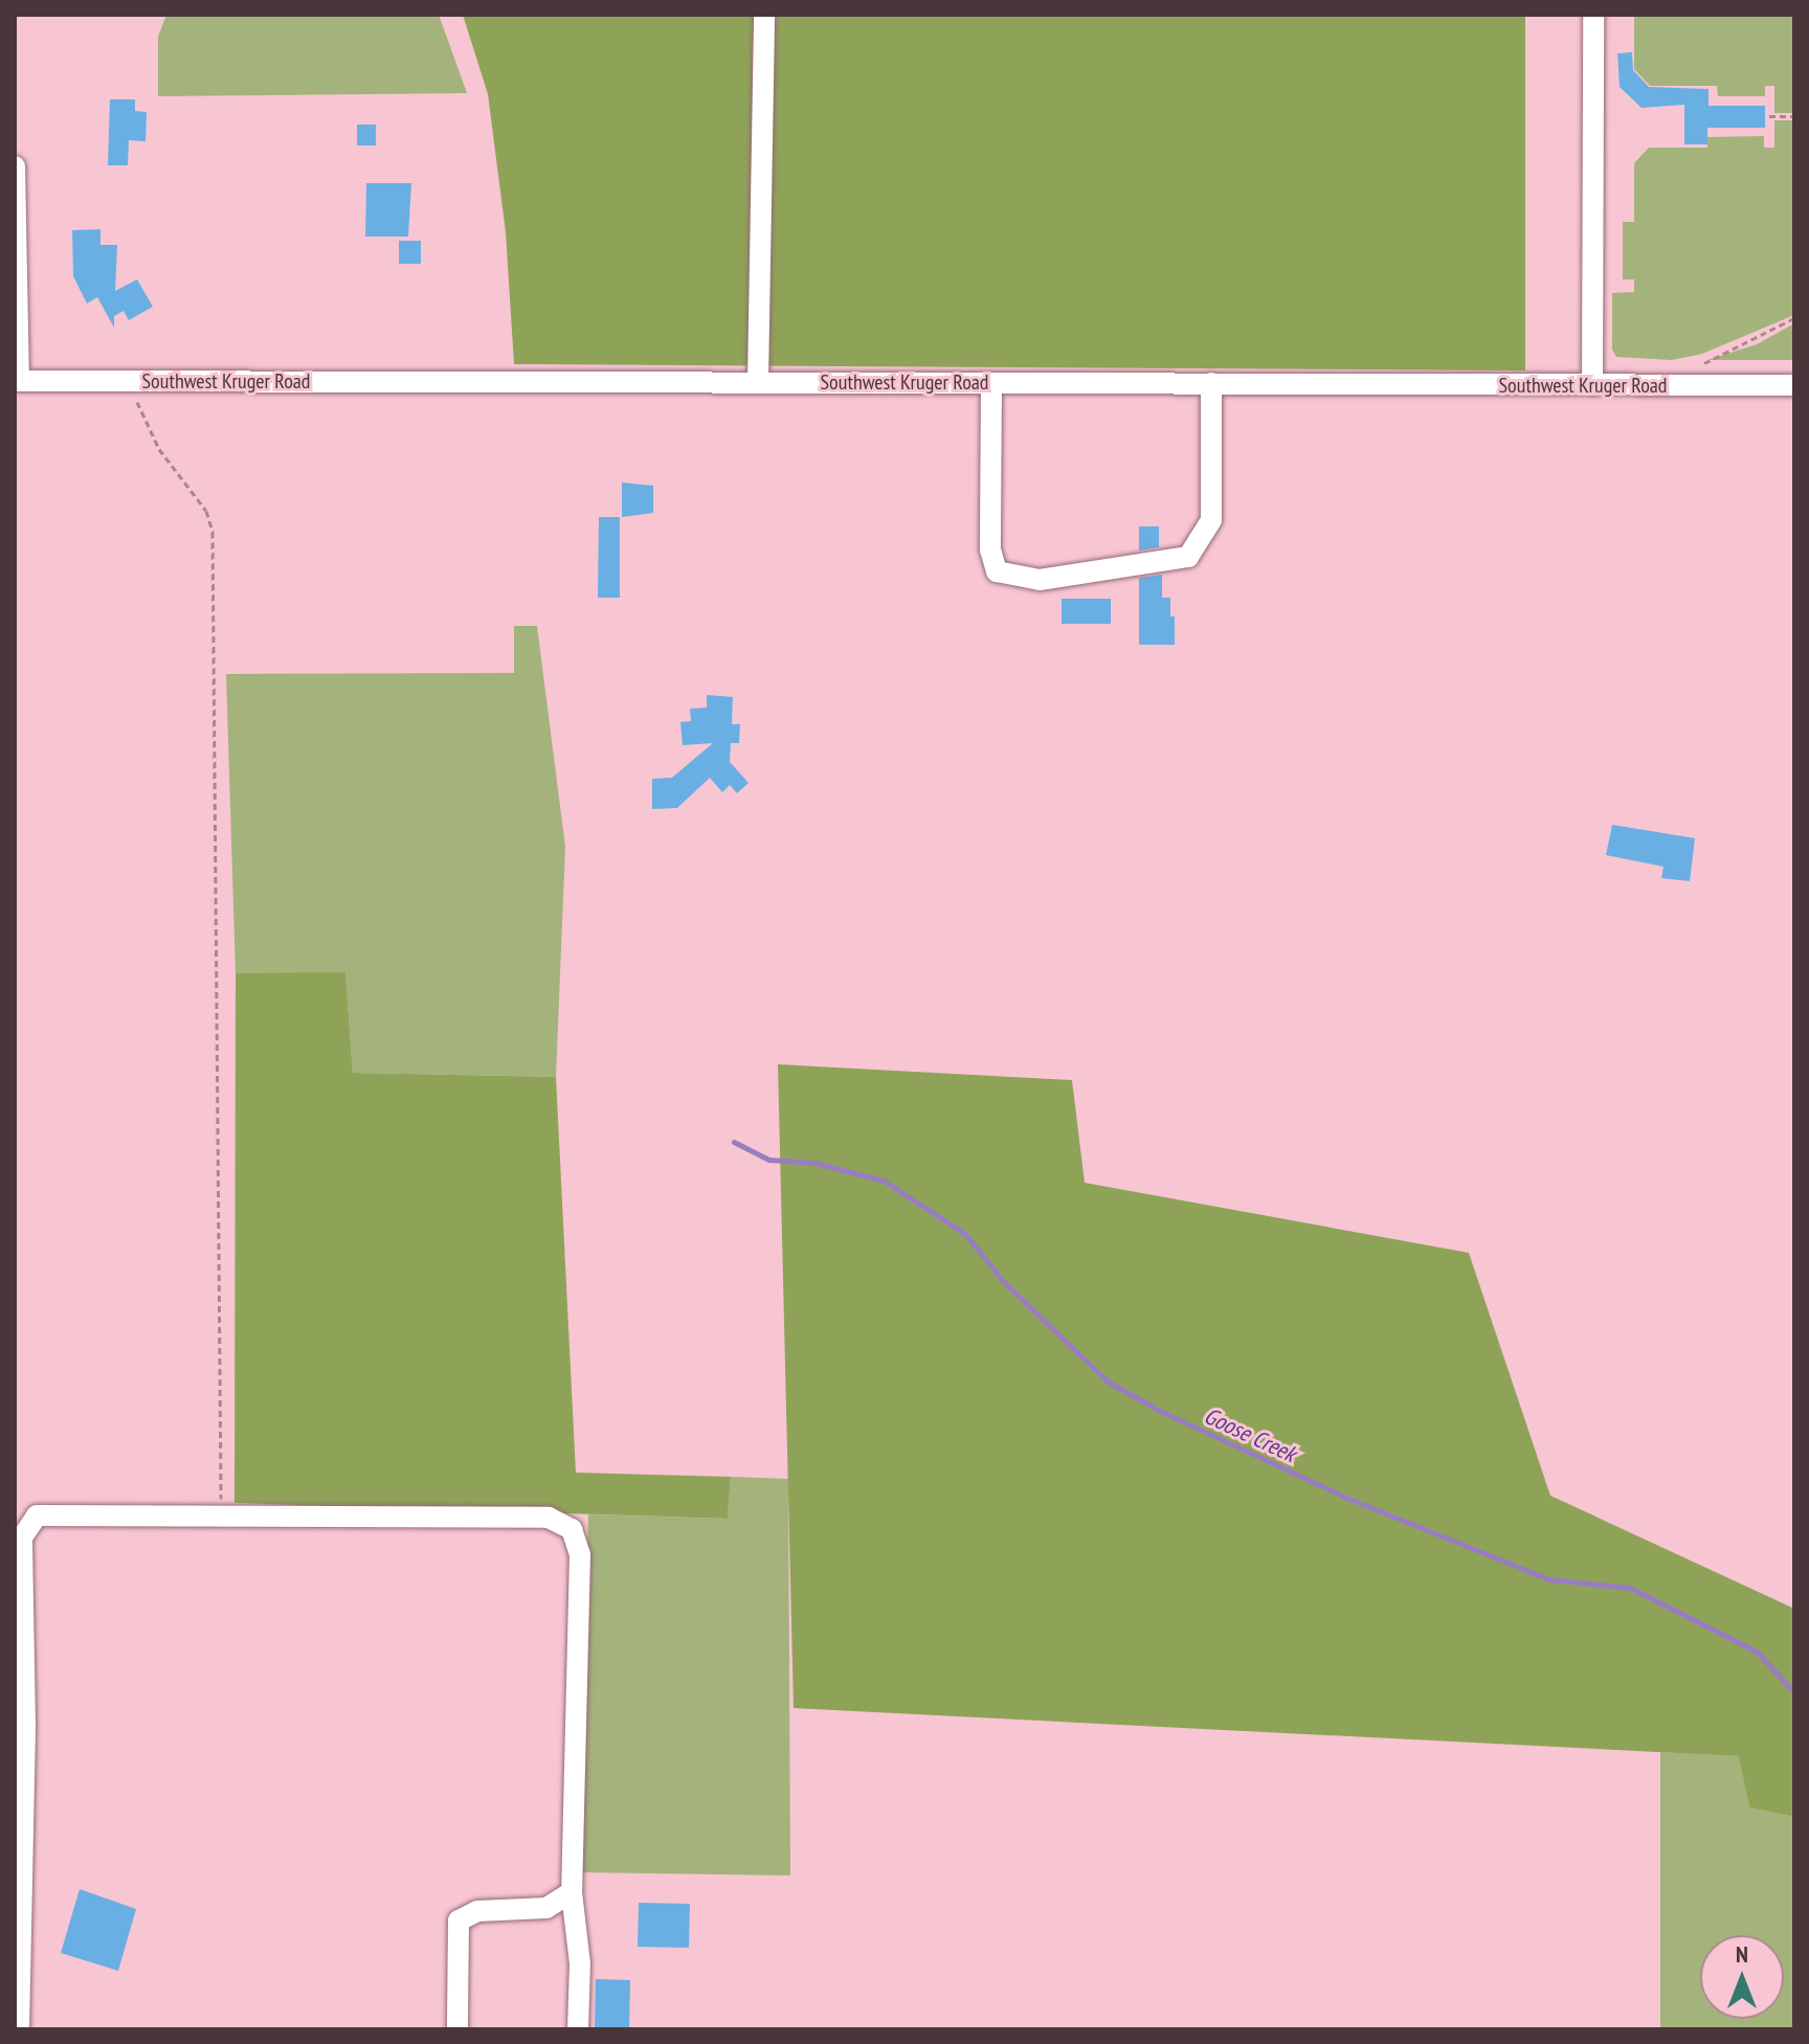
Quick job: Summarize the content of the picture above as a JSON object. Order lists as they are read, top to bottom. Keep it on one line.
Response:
{"streets":{"street":["Southwest Kruger Road"]},"water":["Goose Creek"],"north":"top"}
